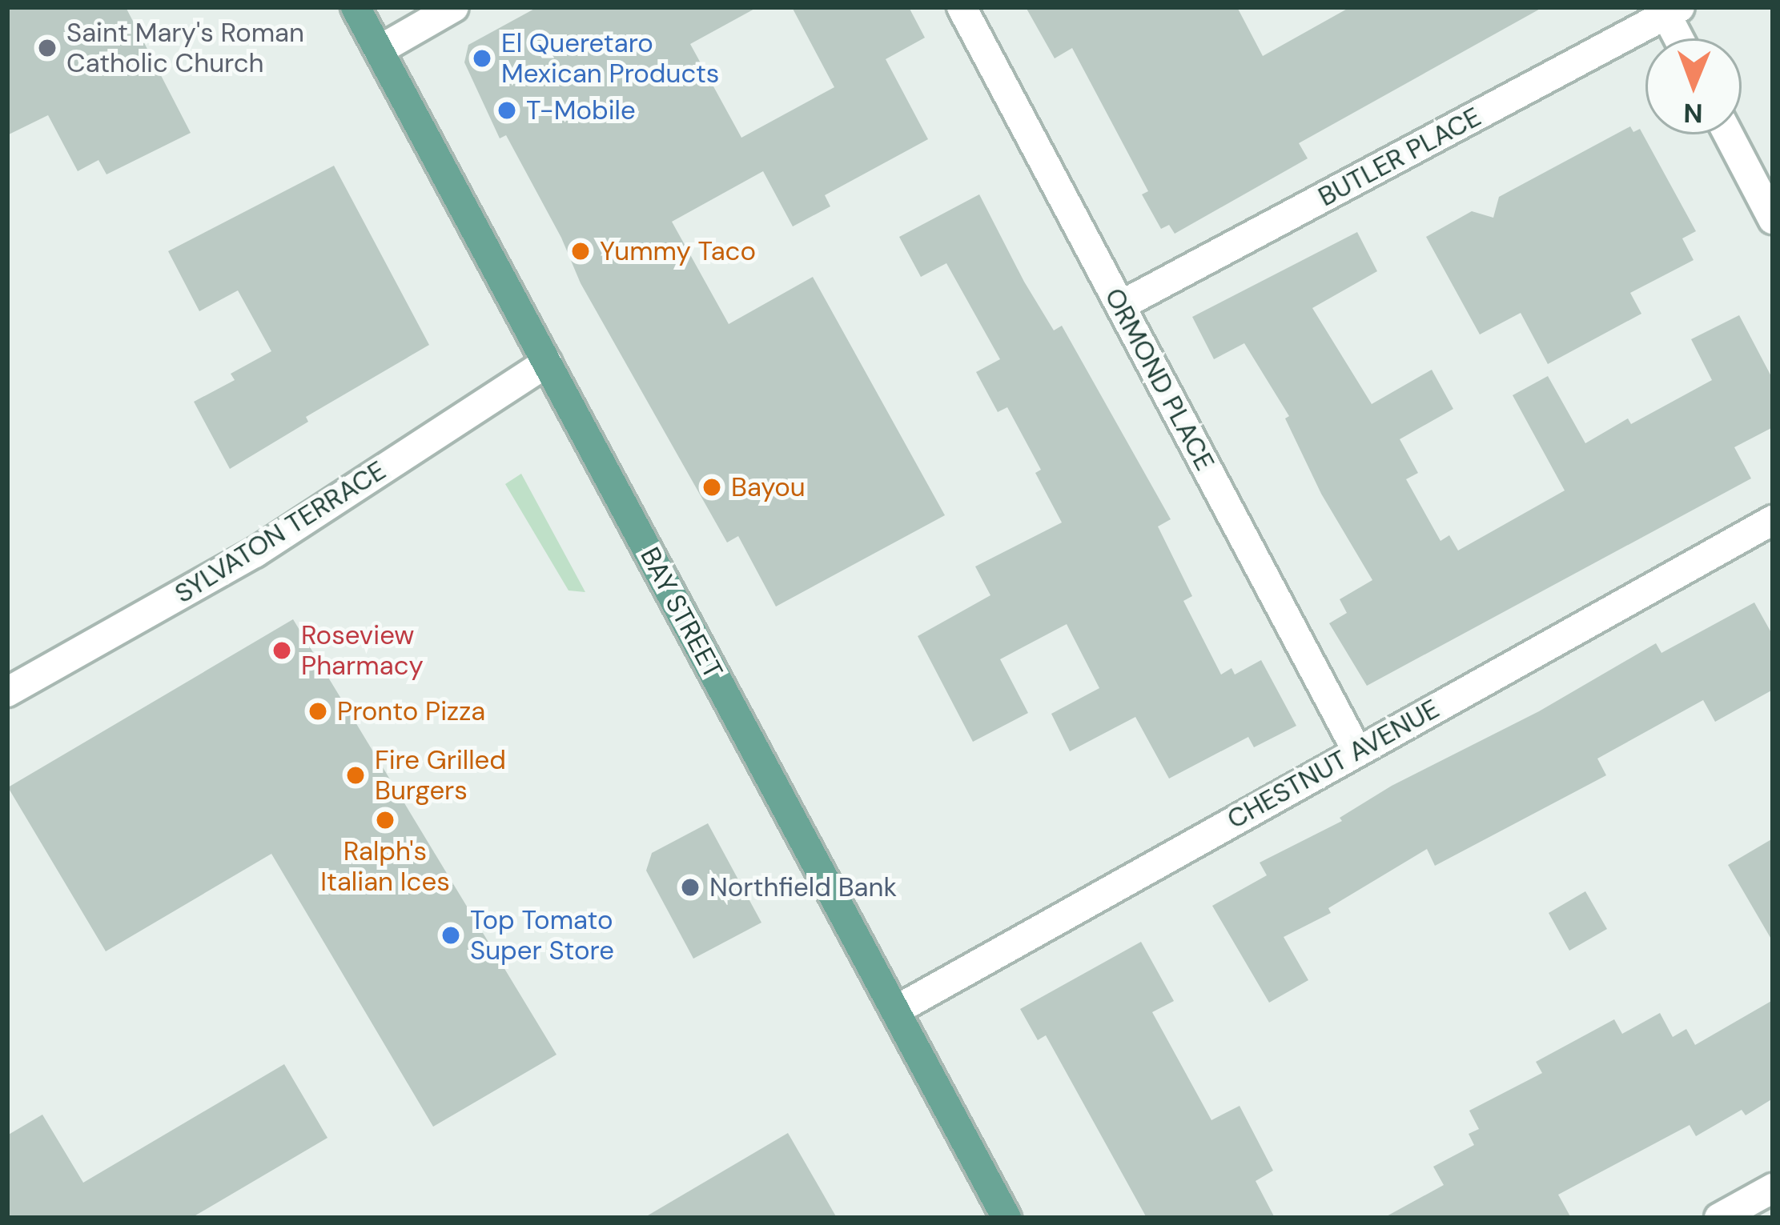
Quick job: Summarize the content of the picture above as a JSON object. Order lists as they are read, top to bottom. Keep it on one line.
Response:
{"streets":{"main road":["BAY STREET"],"street":["BUTLER PLACE","ORMOND PLACE","SYLVATON TERRACE","CHESTNUT AVENUE"]},"crossings":[["BUTLER PLACE","ORMOND PLACE"],["ORMOND PLACE","CHESTNUT AVENUE"],["SYLVATON TERRACE","BAY STREET"],["BAY STREET","CHESTNUT AVENUE"]],"places":["Saint Mary's Roman Catholic Church","El Queretaro Mexican Products","T-Mobile","Yummy Taco","Bayou","Roseview Pharmacy","Pronto Pizza","Fire Grilled Burgers","Ralph's Italian Ices","Northfield Bank","Top Tomato Super Store"],"north":"bottom"}
